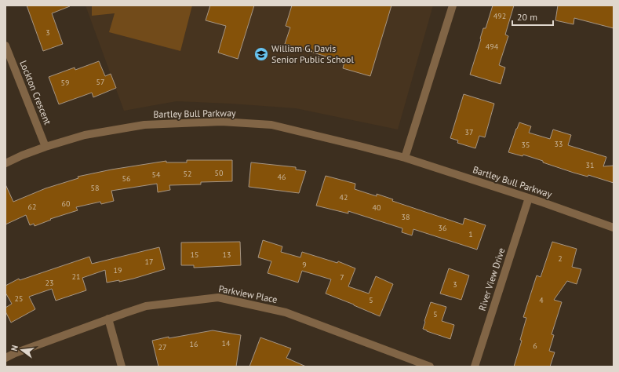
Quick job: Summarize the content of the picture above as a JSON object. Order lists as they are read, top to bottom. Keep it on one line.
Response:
{"streets":{"street":["Lockton Crescent","Bartley Bull Parkway","River View Drive","Parkview Place"]},"crossings":[["Lockton Crescent","Bartley Bull Parkway"],["Bartley Bull Parkway","River View Drive"]],"places":{"school or university":["William G. Davis Senior Public School"]},"house_numbers":["492","3","494","57","59","37","33","35","31","50","52","54","46","56","58","42","60","62","40","38","36","1","15","13","2","17","9","19","21","7","23","3","25","5","4","5","14","16","6","27"],"scale_bar":"20 m","north":"left"}
